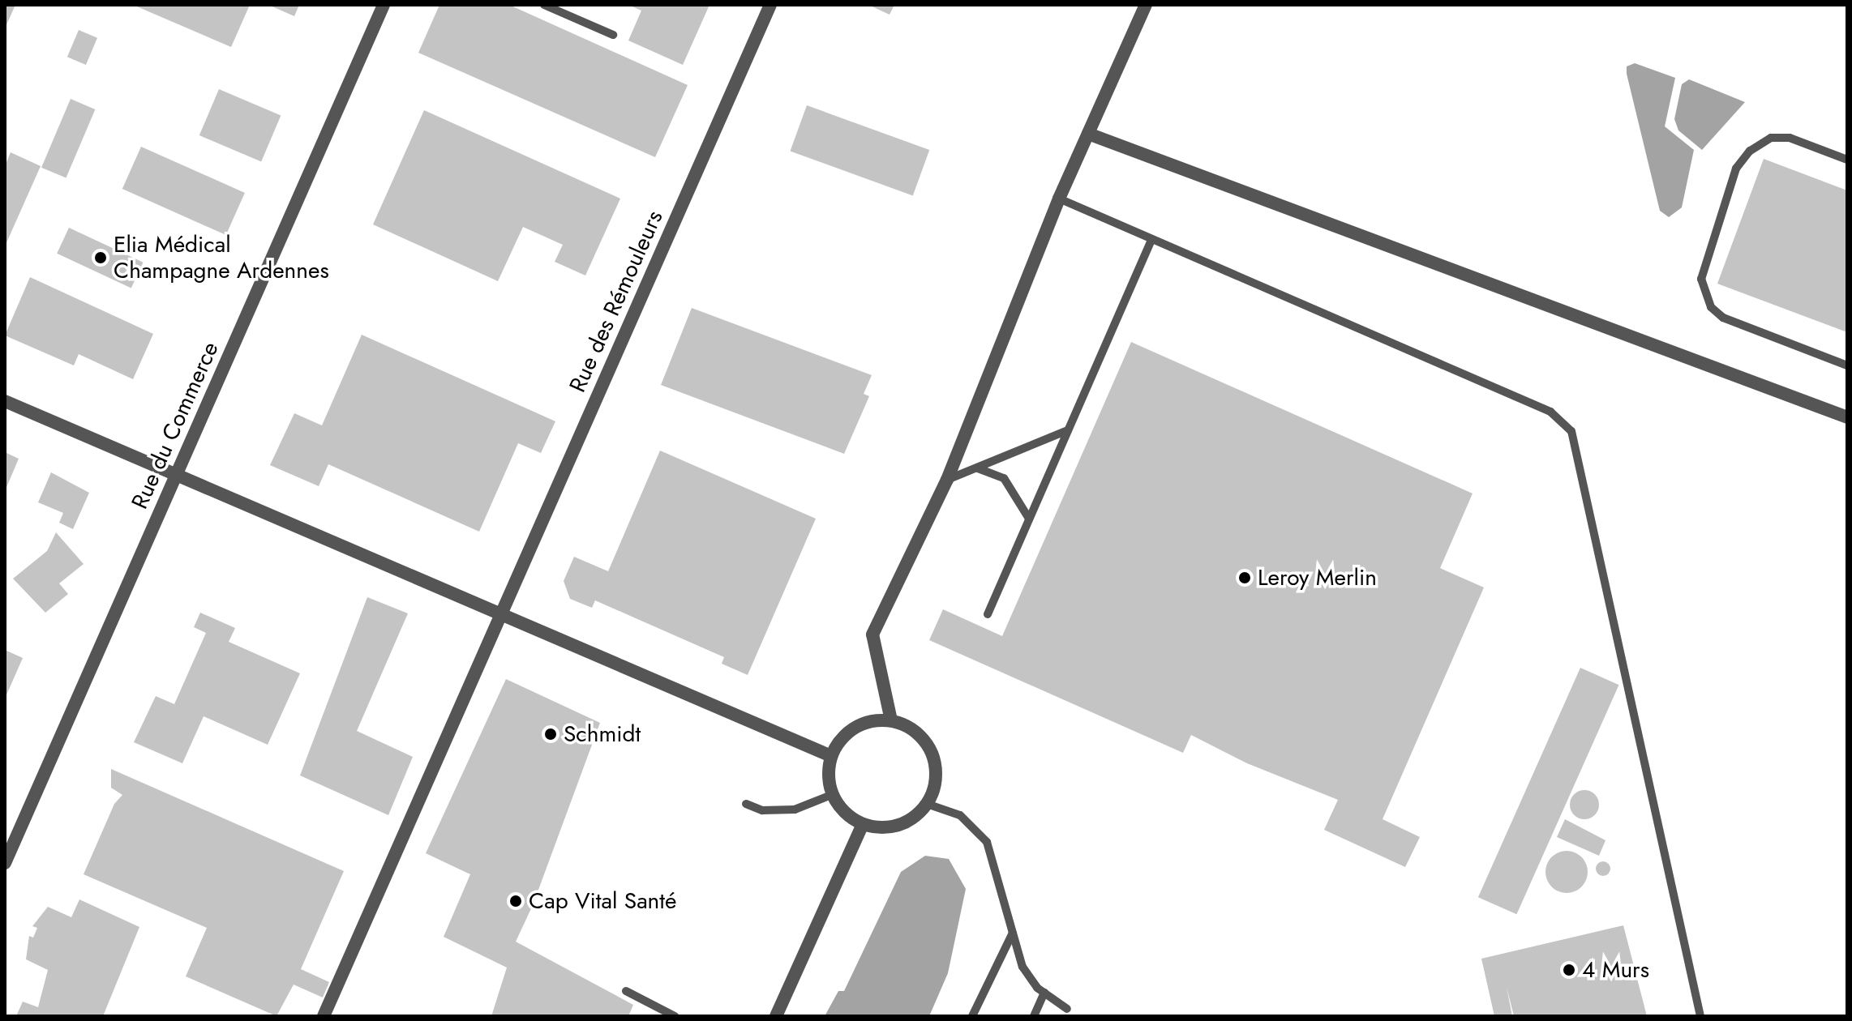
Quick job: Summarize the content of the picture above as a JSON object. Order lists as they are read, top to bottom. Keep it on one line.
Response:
{"streets":{"street":["Rue des Rémouleurs","Rue du Commerce"]},"places":["Elia Médical Champagne Ardennes","Leroy Merlin","Schmidt","Cap Vital Santé","4 Murs"]}
